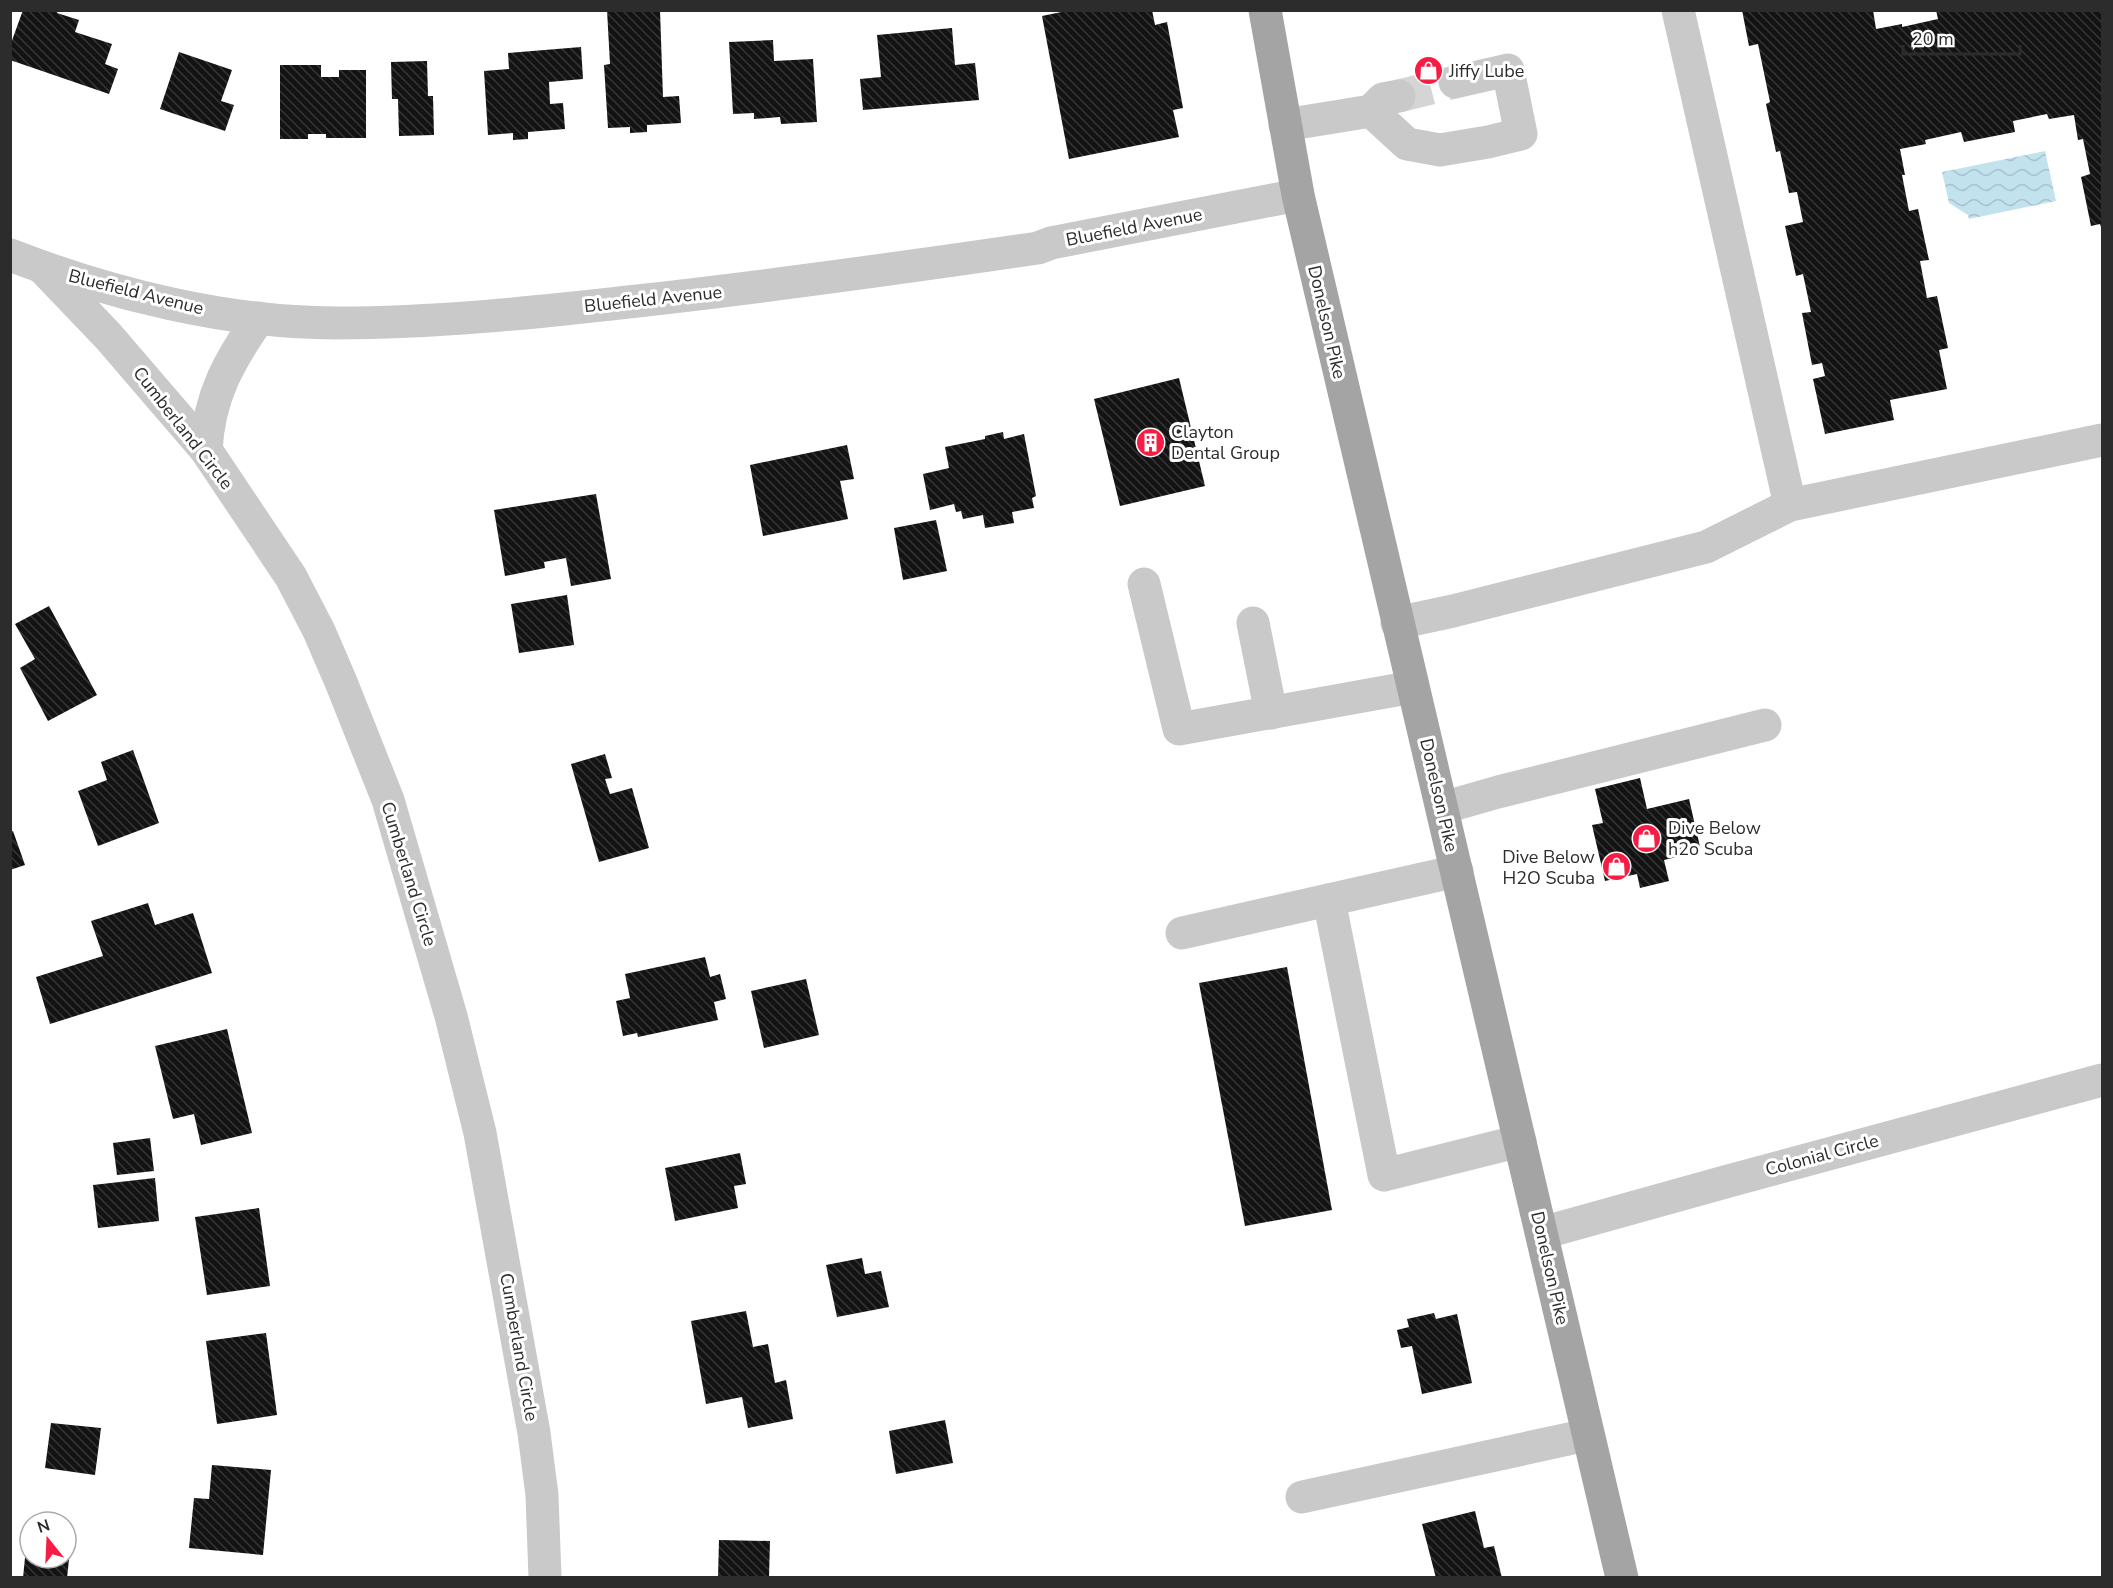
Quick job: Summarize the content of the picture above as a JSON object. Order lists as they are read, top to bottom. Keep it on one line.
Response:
{"streets":{"main road":["Donelson Pike"],"street":["Bluefield Avenue","Cumberland Circle","Colonial Circle"]},"crossings":[["Bluefield Avenue","Donelson Pike"],["Bluefield Avenue","Cumberland Circle"],["Donelson Pike","Colonial Circle"]],"places":{"shop":["Jiffy Lube","Dive Below h2o Scuba","Dive Below H2O Scuba"],"building":["Clayton Dental Group"]},"scale_bar":"20 m","north":"top"}
